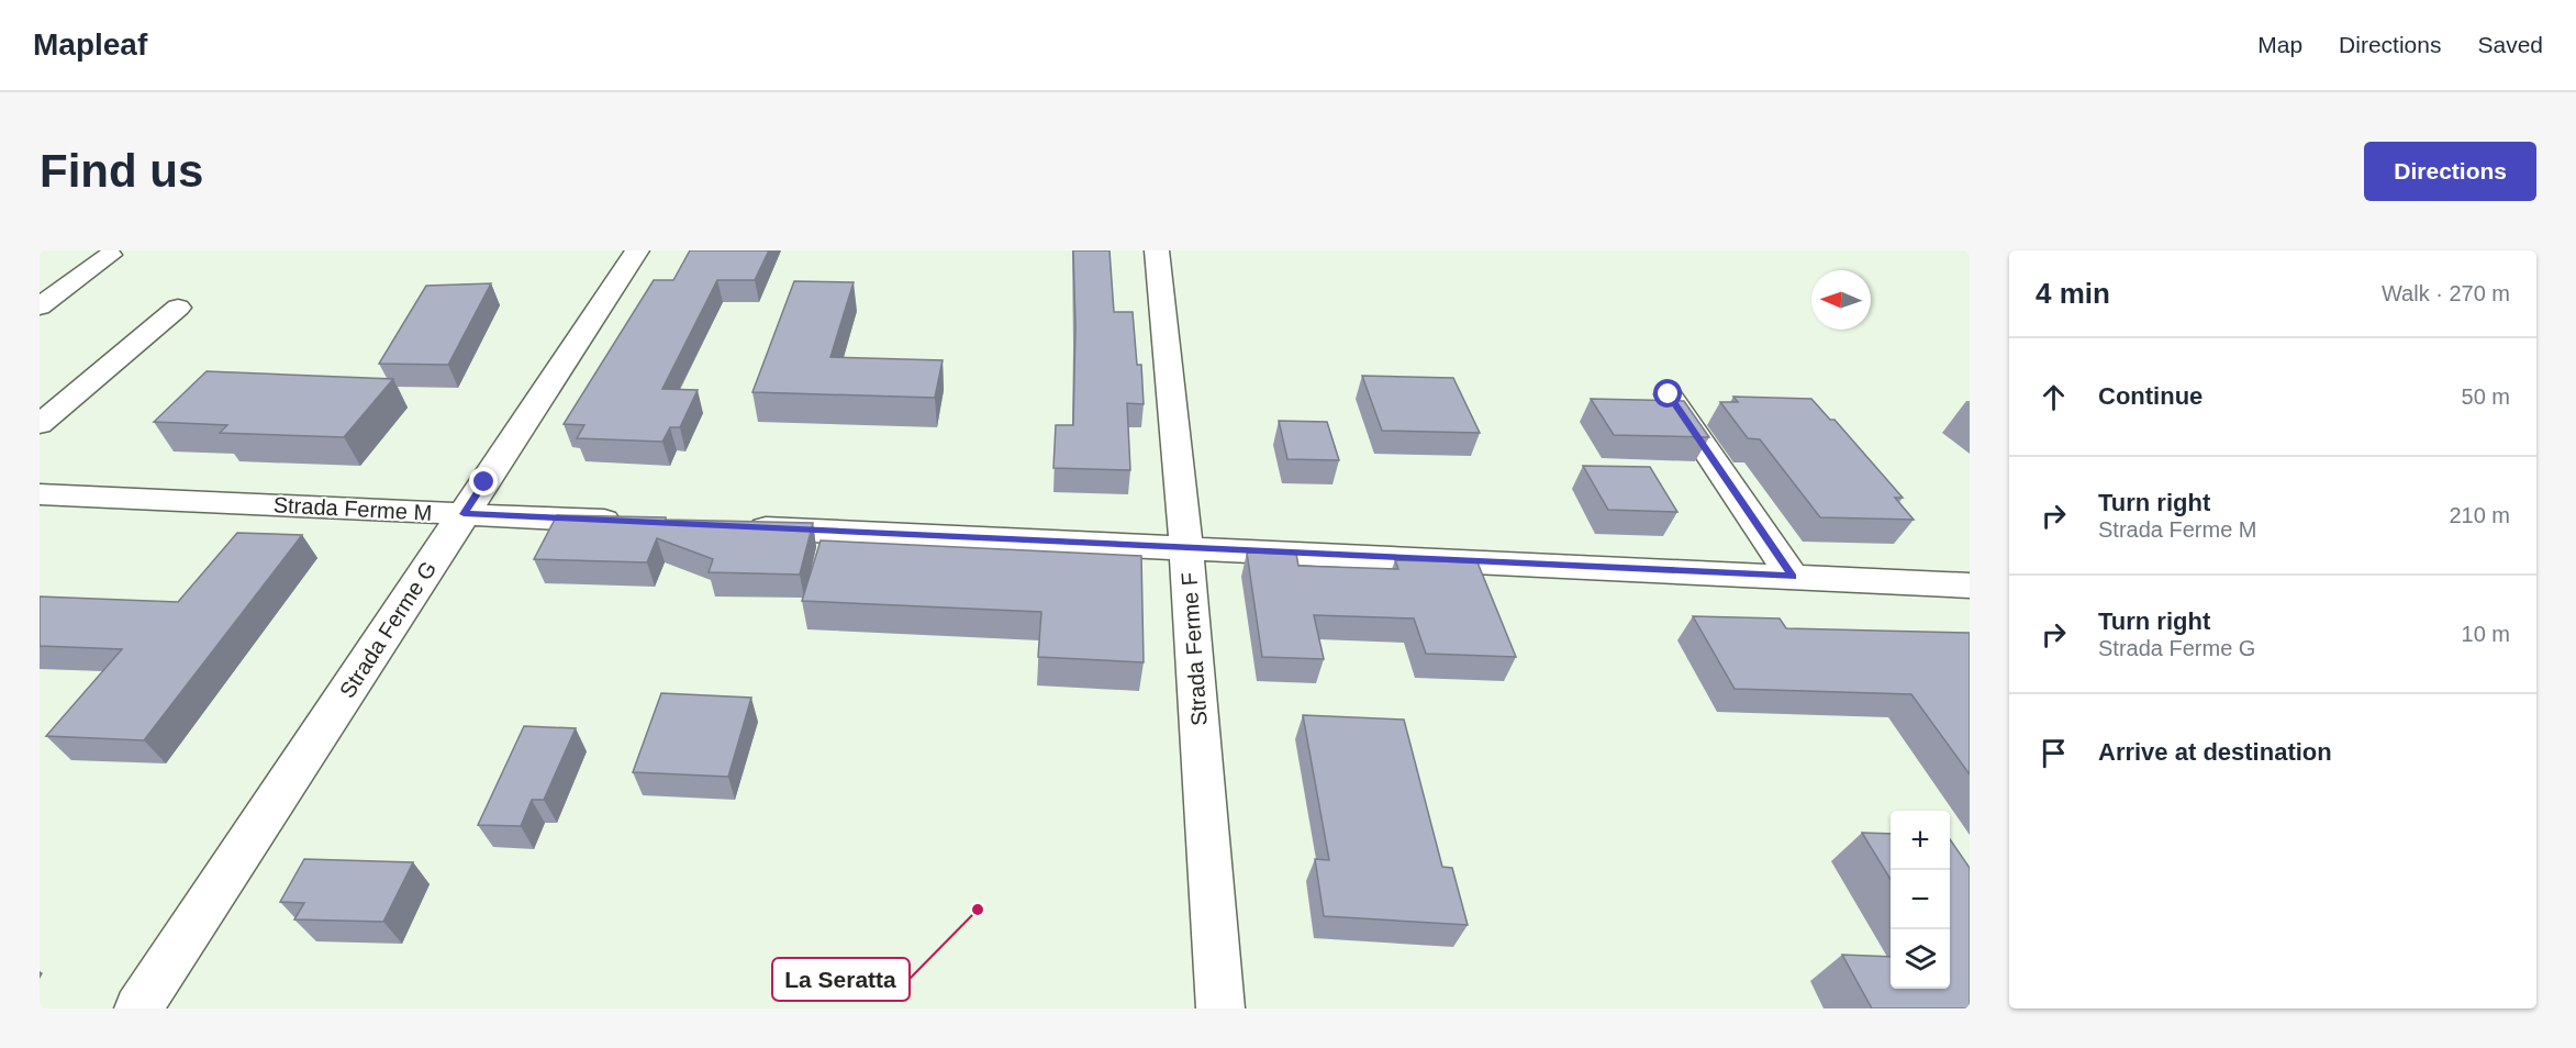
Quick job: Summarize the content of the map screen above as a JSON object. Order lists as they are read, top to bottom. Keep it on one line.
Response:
{"streets":{"street":["Strada Ferme M","Strada Ferme G","Strada Ferme F"]},"crossings":[["Strada Ferme M","Strada Ferme G"]],"places":["La Seratta"],"north":"left","page":{"header":"Mapleaf","nav":["Map","Directions","Saved"],"buttons":"Directions","title":"Find us","heading":["4 min","Walk · 270 m"],"list":[["Continue","50 m"],["Turn right","Strada Ferme M","210 m"],["Turn right","Strada Ferme G","10 m"],"Arrive at destination"],"map_buttons":["+","−"]}}
